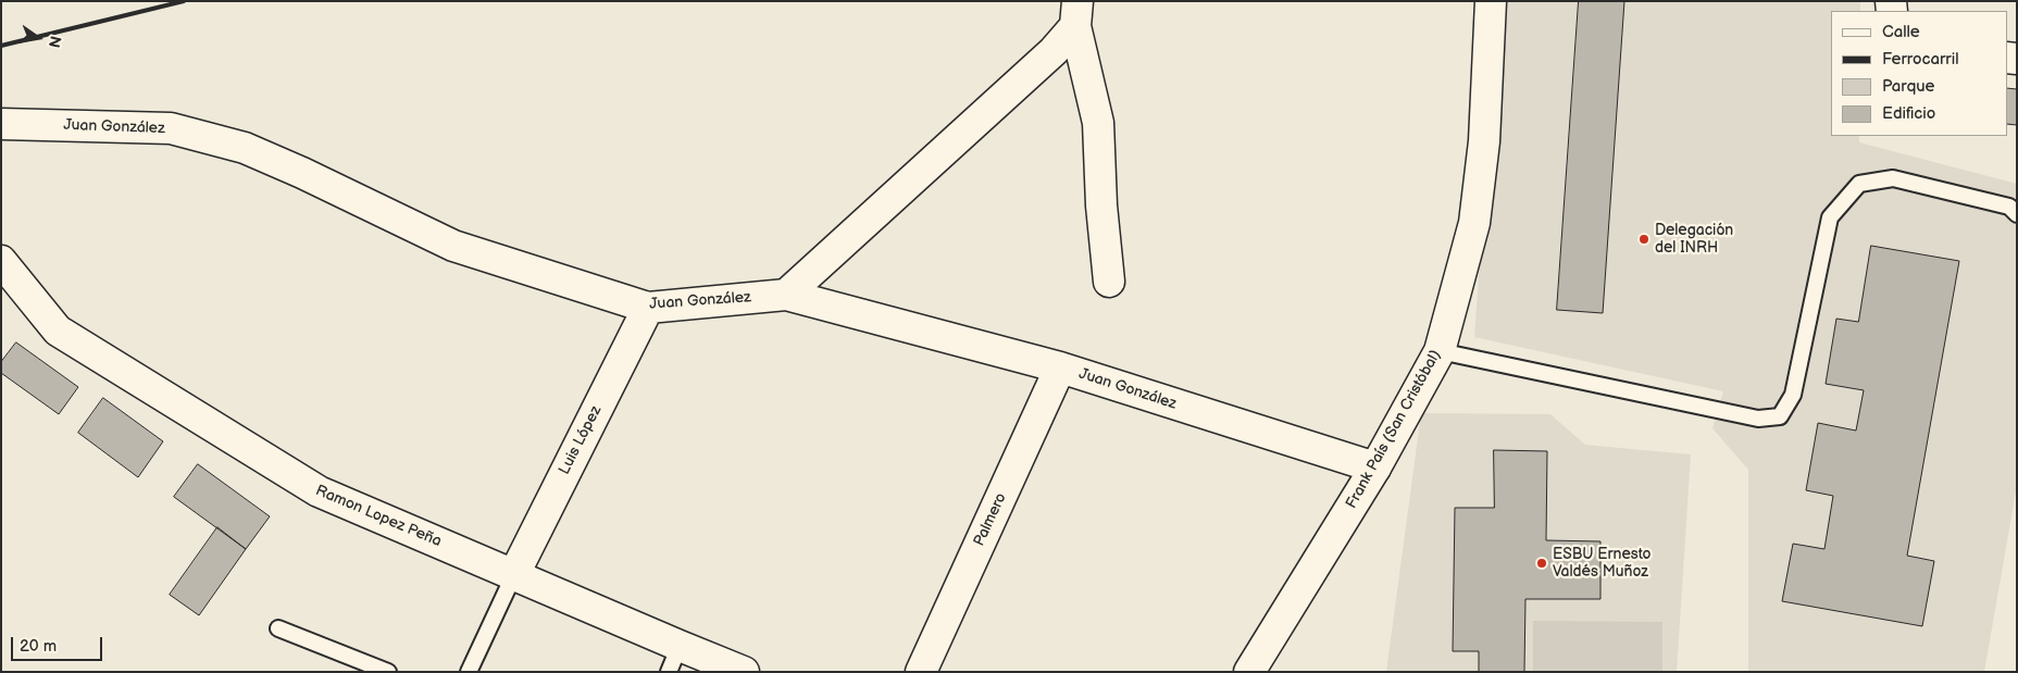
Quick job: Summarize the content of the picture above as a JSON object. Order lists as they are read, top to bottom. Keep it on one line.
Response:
{"streets":{"street":["Juan González","Frank País (San Cristóbal)","Luis López","Ramon Lopez Peña","Palmero"]},"crossings":[["Juan González","Frank País (San Cristóbal)"],["Juan González","Luis López"],["Juan González","Palmero"],["Luis López","Ramon Lopez Peña"]],"places":["Delegación del INRH","ESBU Ernesto Valdés Muñoz"],"legend":["Calle","Ferrocarril","Parque","Edificio"],"scale_bar":"20 m","north":"right"}
